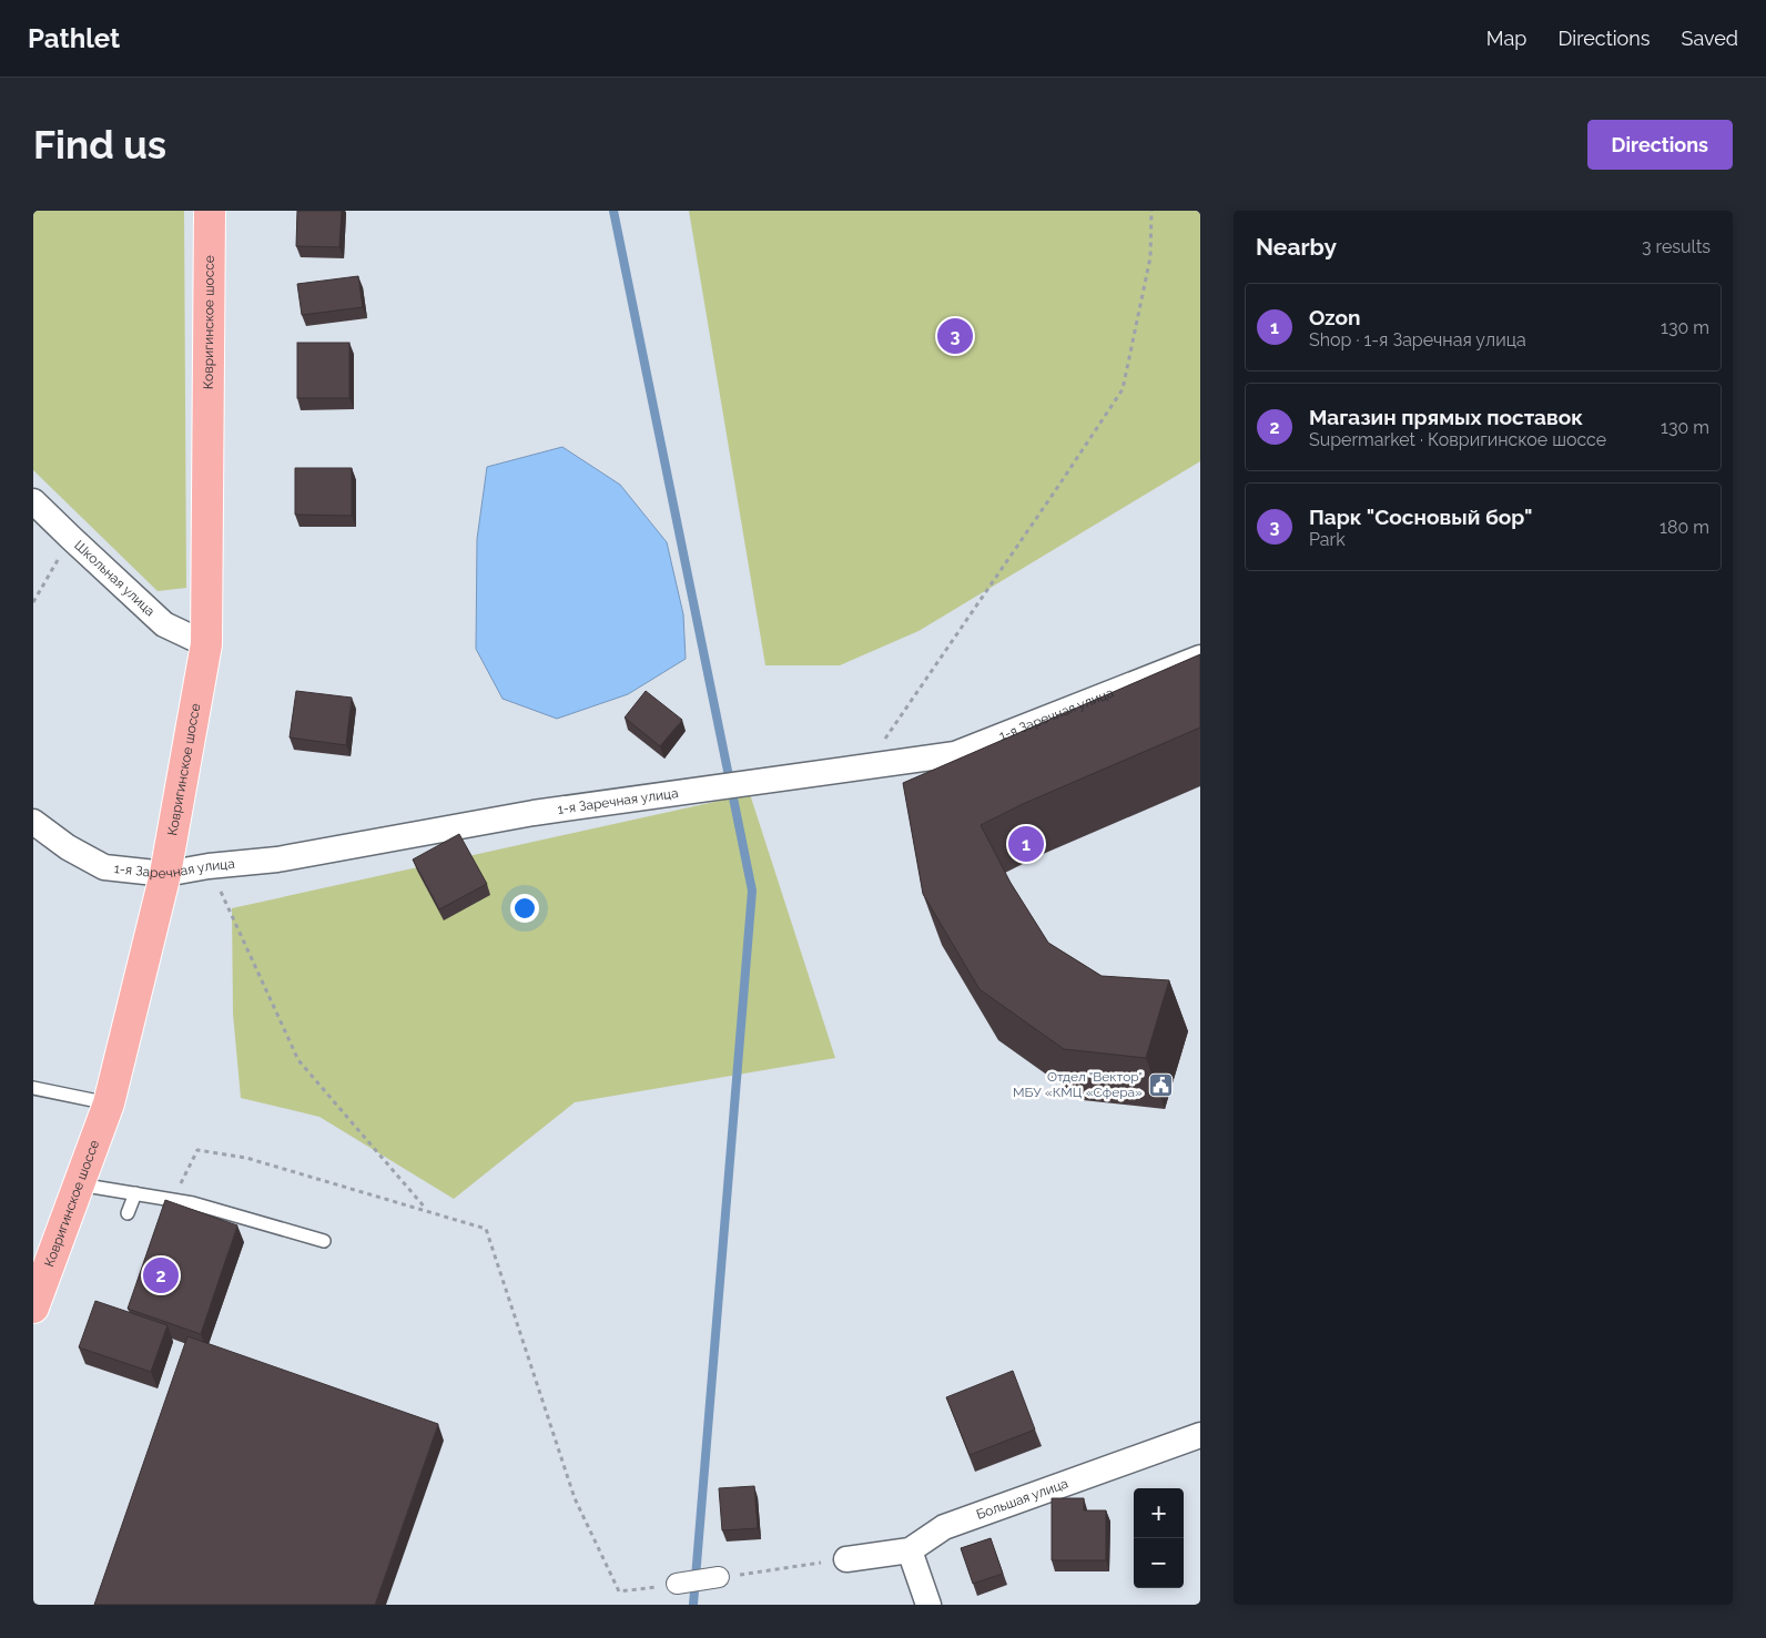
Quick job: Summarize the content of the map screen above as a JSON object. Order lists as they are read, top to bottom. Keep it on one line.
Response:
{"streets":{"main road":["Ковригинское шоссе"],"street":["Школьная улица","1-я Заречная улица","Большая улица"]},"crossings":[["Ковригинское шоссе","Школьная улица"],["Ковригинское шоссе","1-я Заречная улица"]],"places":{"public building":["Отдел \"Вектор\" МБУ «КМЦ «Сфера»"]},"page":{"header":"Pathlet","nav":["Map","Directions","Saved"],"buttons":"Directions","title":"Find us","heading":["Nearby","3 results"],"list":[{"mark":"1","name":"Ozon","note":"Shop · 1-я Заречная улица","value":"130 m"},{"mark":"2","name":"Магазин прямых поставок","note":"Supermarket · Ковригинское шоссе","value":"130 m"},{"mark":"3","name":"Парк \"Сосновый бор\"","note":"Park","value":"180 m"}],"pins":["3","1","2"],"map_buttons":["+","−"]}}
